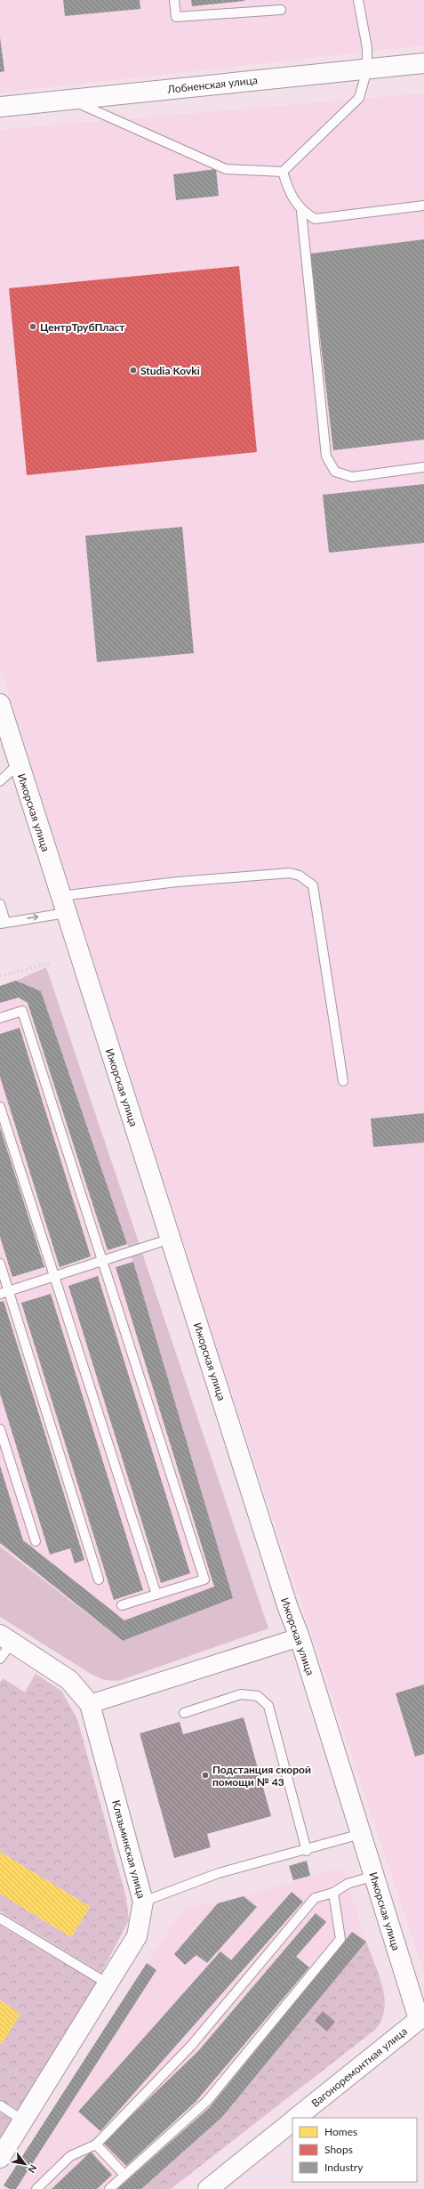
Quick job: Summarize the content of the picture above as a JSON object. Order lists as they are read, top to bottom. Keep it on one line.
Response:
{"streets":{"street":["Лобненская улица","Ижорская улица","Клязьминская улица","Вагоноремонтная улица"]},"crossings":[["Ижорская улица","Вагоноремонтная улица"]],"places":["ЦентрТрубПласт","Studia Kovki","Подстанция скорой помощи № 43"],"legend":["Homes","Shops","Industry"],"north":"bottom right"}
